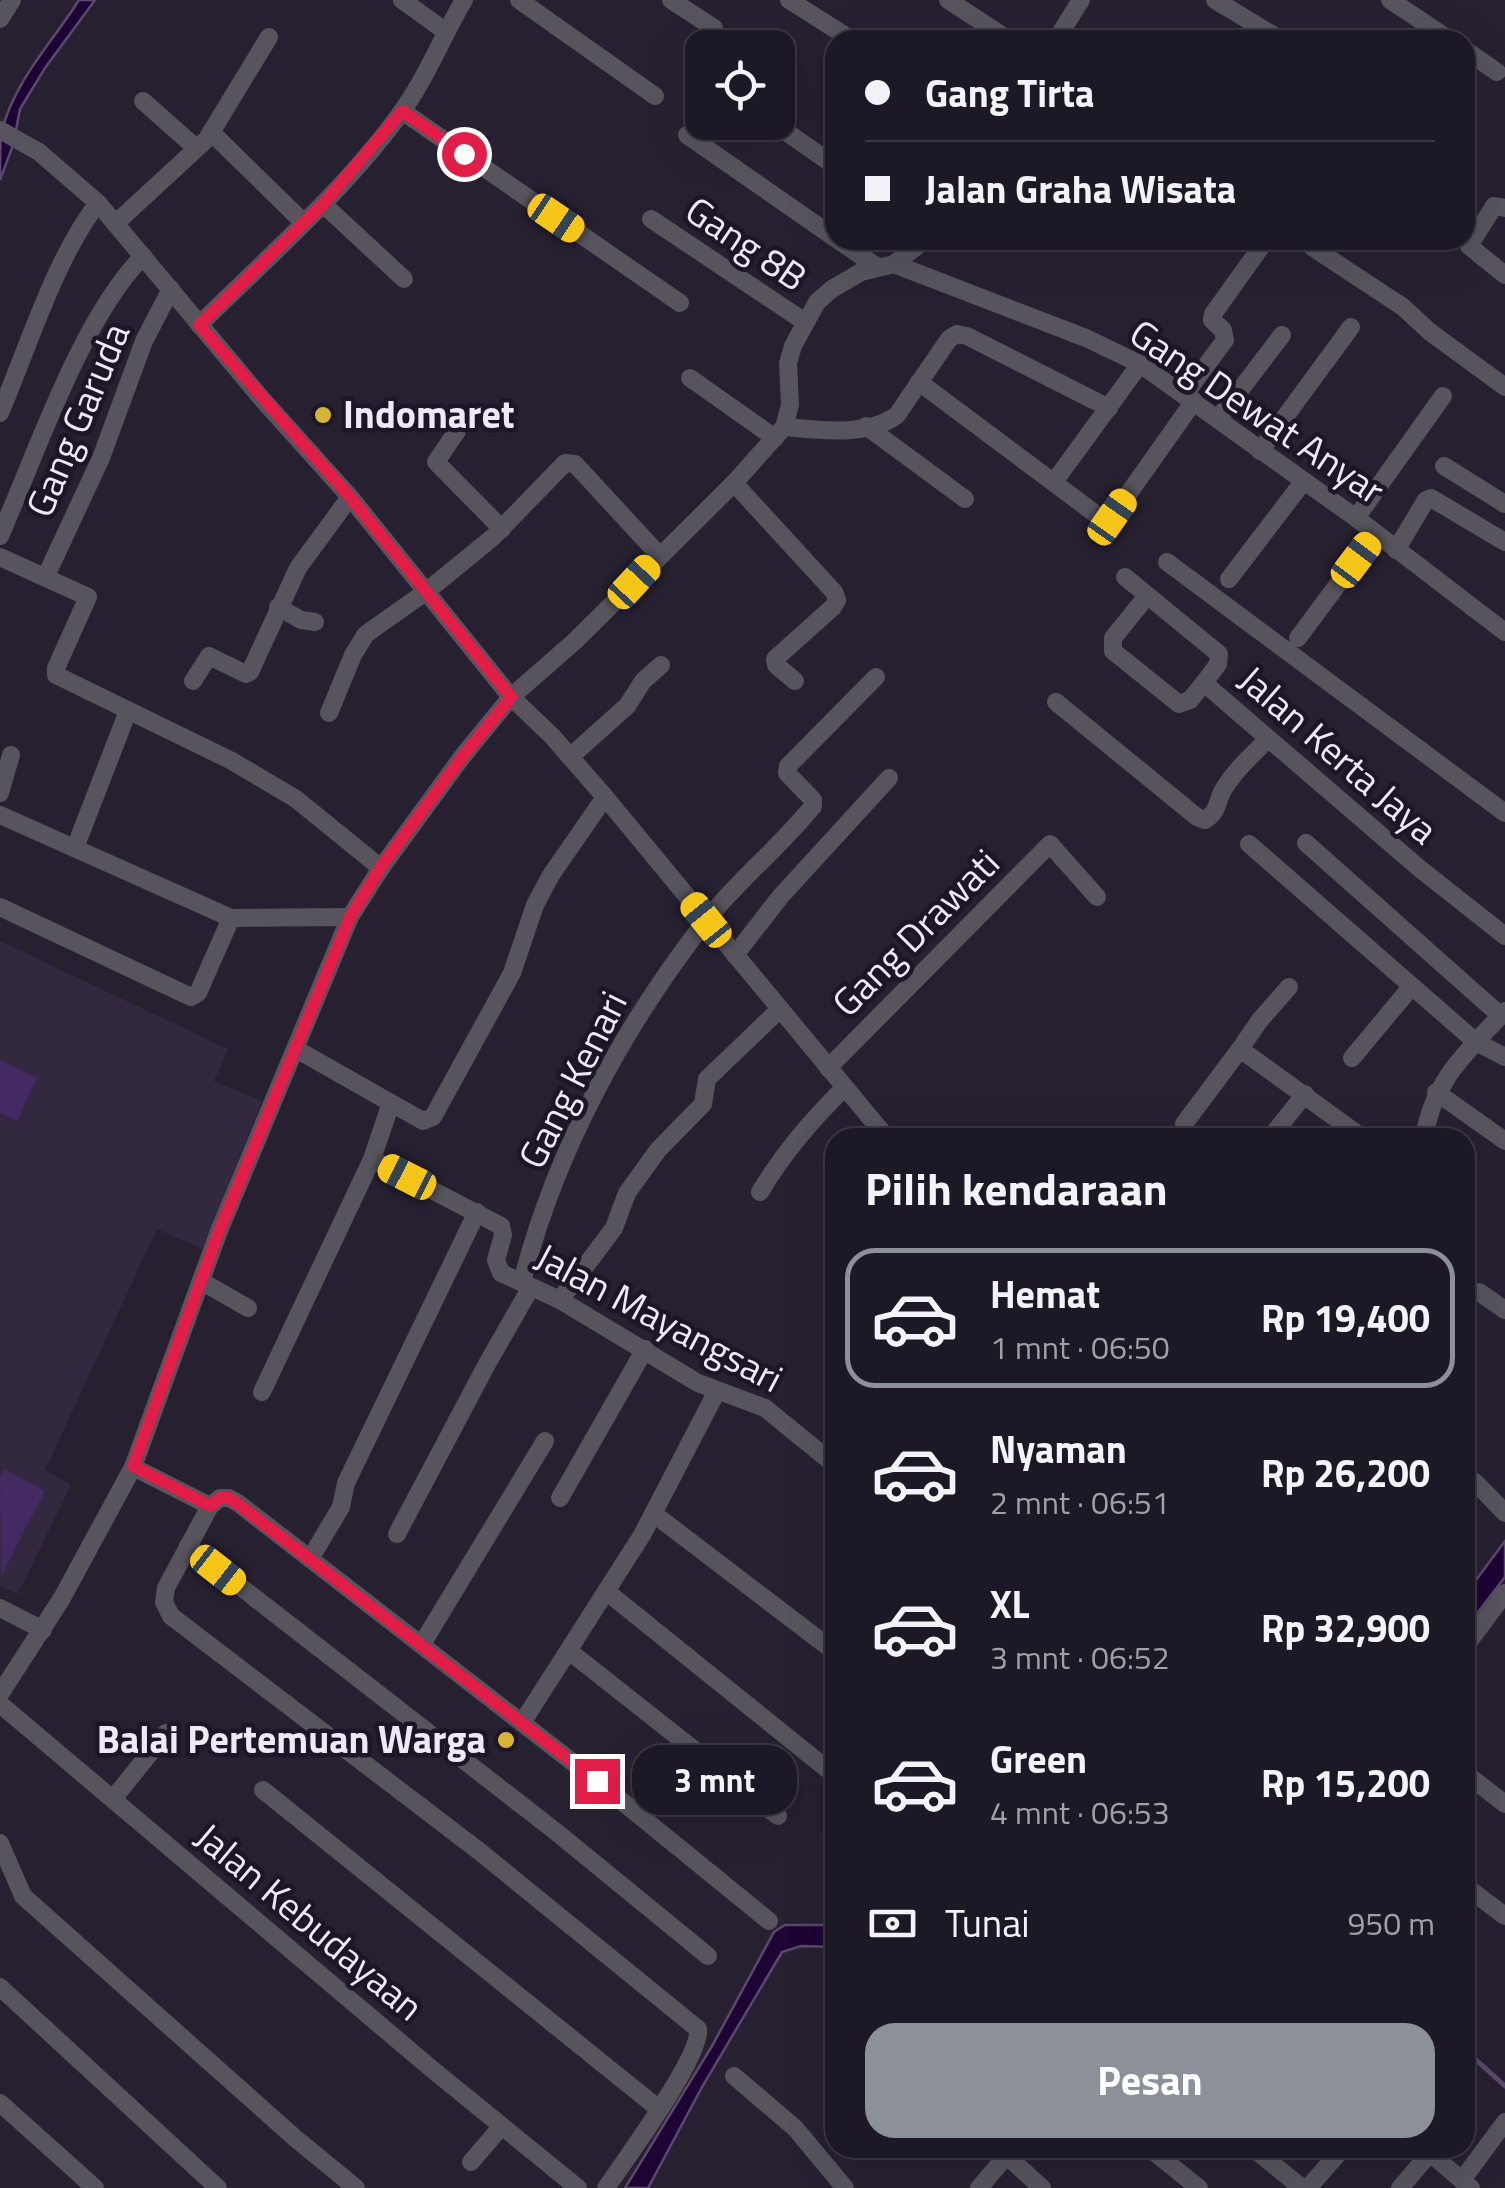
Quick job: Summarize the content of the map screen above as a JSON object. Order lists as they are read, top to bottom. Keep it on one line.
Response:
{"streets":{"street":["Gang 8B","Gang Dewat Anyar","Gang Garuda","Jalan Kerta Jaya","Gang Drawati","Gang Kenari","Jalan Mayangsari","Jalan Kebudayaan"]},"crossings":[["Gang Kenari","Jalan Mayangsari"]],"places":["Indomaret","Balai Pertemuan Warga"],"page":{"banner":["Gang Tirta","Jalan Graha Wisata"],"heading":"Pilih kendaraan","list":[{"name":"Hemat","note":"1 mnt · 06:50","value":"Rp 19,400"},{"name":"Nyaman","note":"2 mnt · 06:51","value":"Rp 26,200"},{"name":"XL","note":"3 mnt · 06:52","value":"Rp 32,900"},{"name":"Green","note":"4 mnt · 06:53","value":"Rp 15,200"}],"bubble":"3 mnt","pay":["Tunai","950 m"],"buttons":"Pesan"}}
